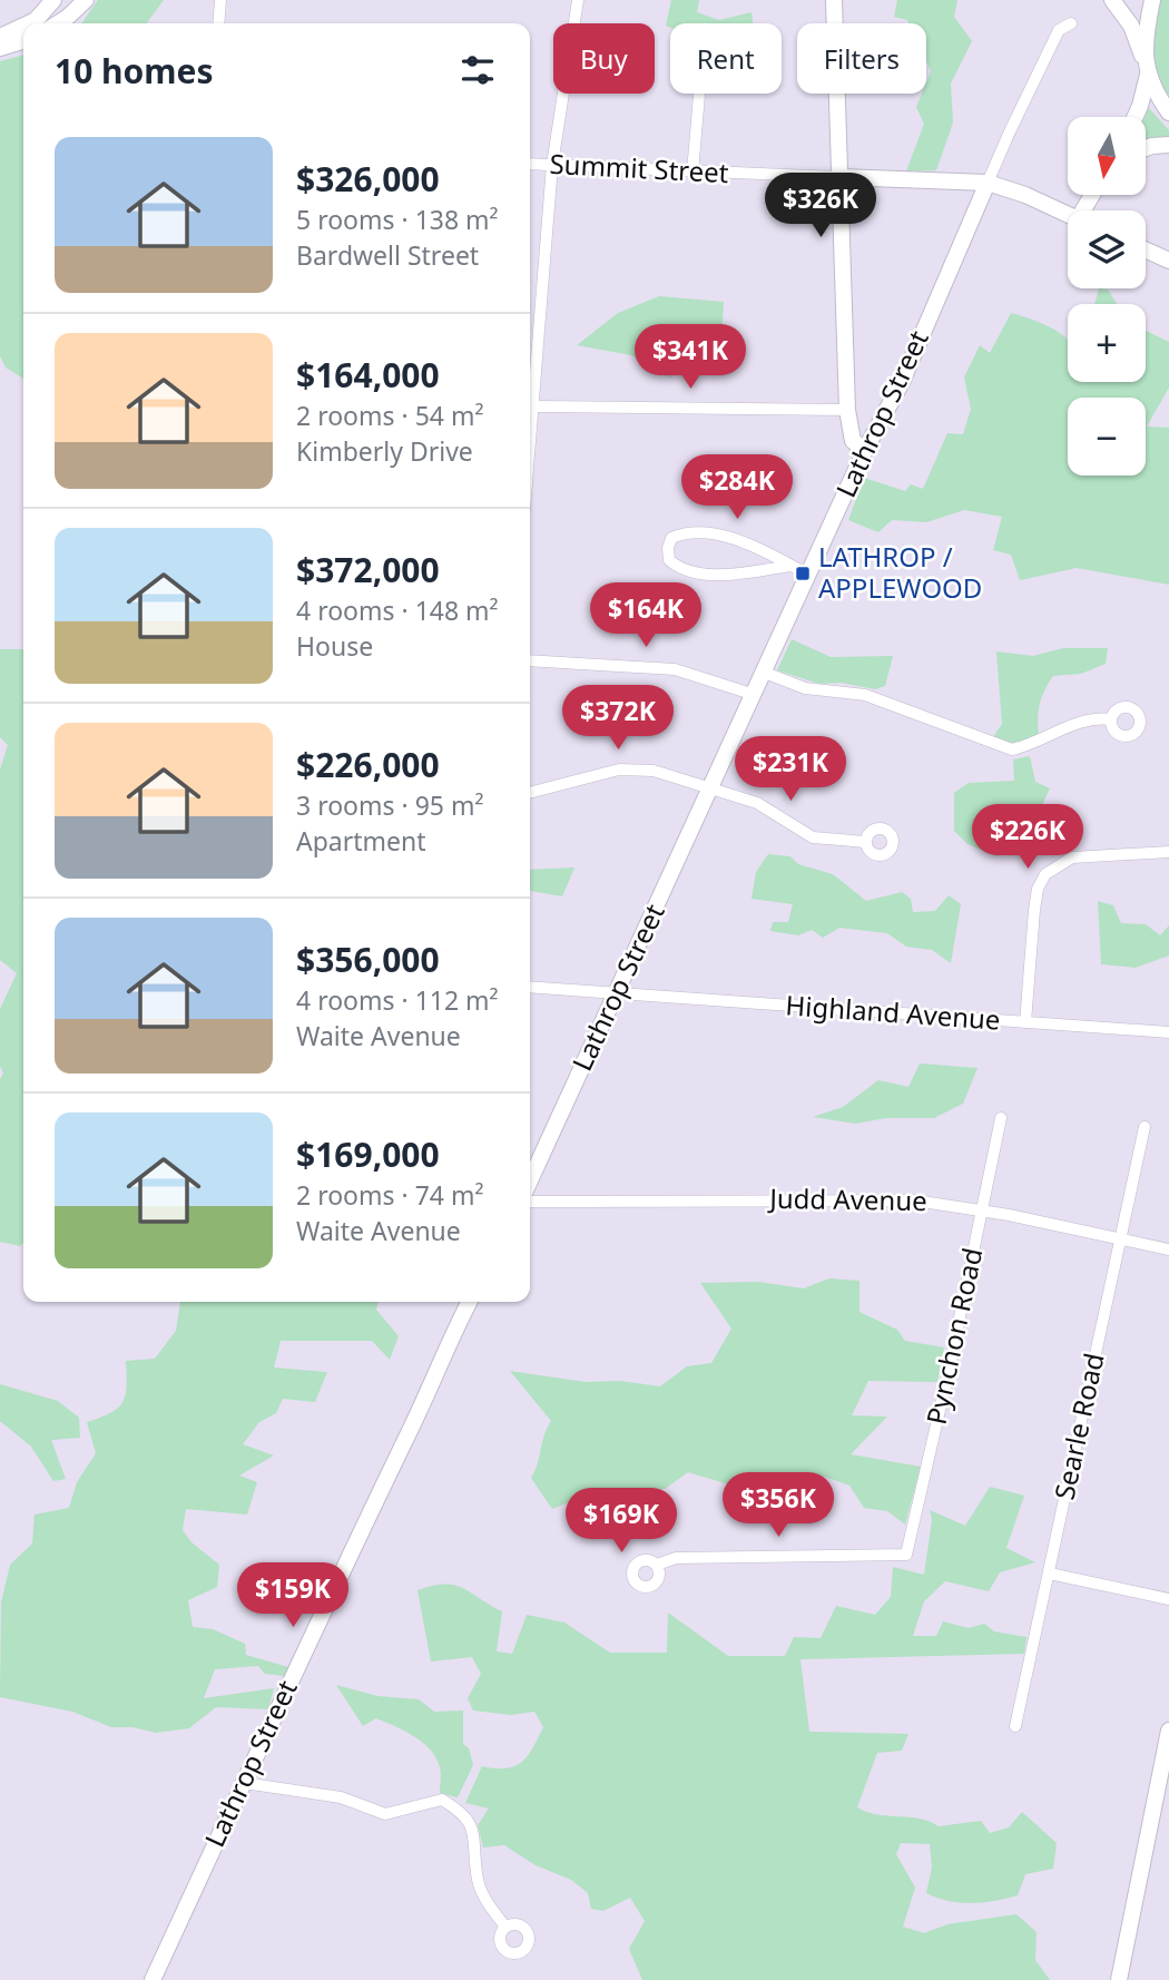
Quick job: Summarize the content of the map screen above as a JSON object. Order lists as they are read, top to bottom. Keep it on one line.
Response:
{"streets":{"street":["Summit Street","Lathrop Street","Highland Avenue","Judd Avenue","Pynchon Road","Searle Road"]},"crossings":[["Summit Street","Lathrop Street"],["Lathrop Street","Highland Avenue"],["Judd Avenue","Pynchon Road"],["Judd Avenue","Searle Road"]],"places":{"transit":["LATHROP / APPLEWOOD"]},"north":"bottom","page":{"chip":["Buy","Rent","Filters"],"heading":"10 homes","map_buttons":["+","−"],"list":[{"name":"$326,000","note":"5 rooms · 138 m² · Bardwell Street"},{"name":"$164,000","note":"2 rooms · 54 m² · Kimberly Drive"},{"name":"$372,000","note":"4 rooms · 148 m² · House"},{"name":"$226,000","note":"3 rooms · 95 m² · Apartment"},{"name":"$356,000","note":"4 rooms · 112 m² · Waite Avenue"},{"name":"$169,000","note":"2 rooms · 74 m² · Waite Avenue"}],"price":["$326K","$341K","$284K","$164K","$372K","$231K","$226K","$356K","$169K","$159K"]}}
